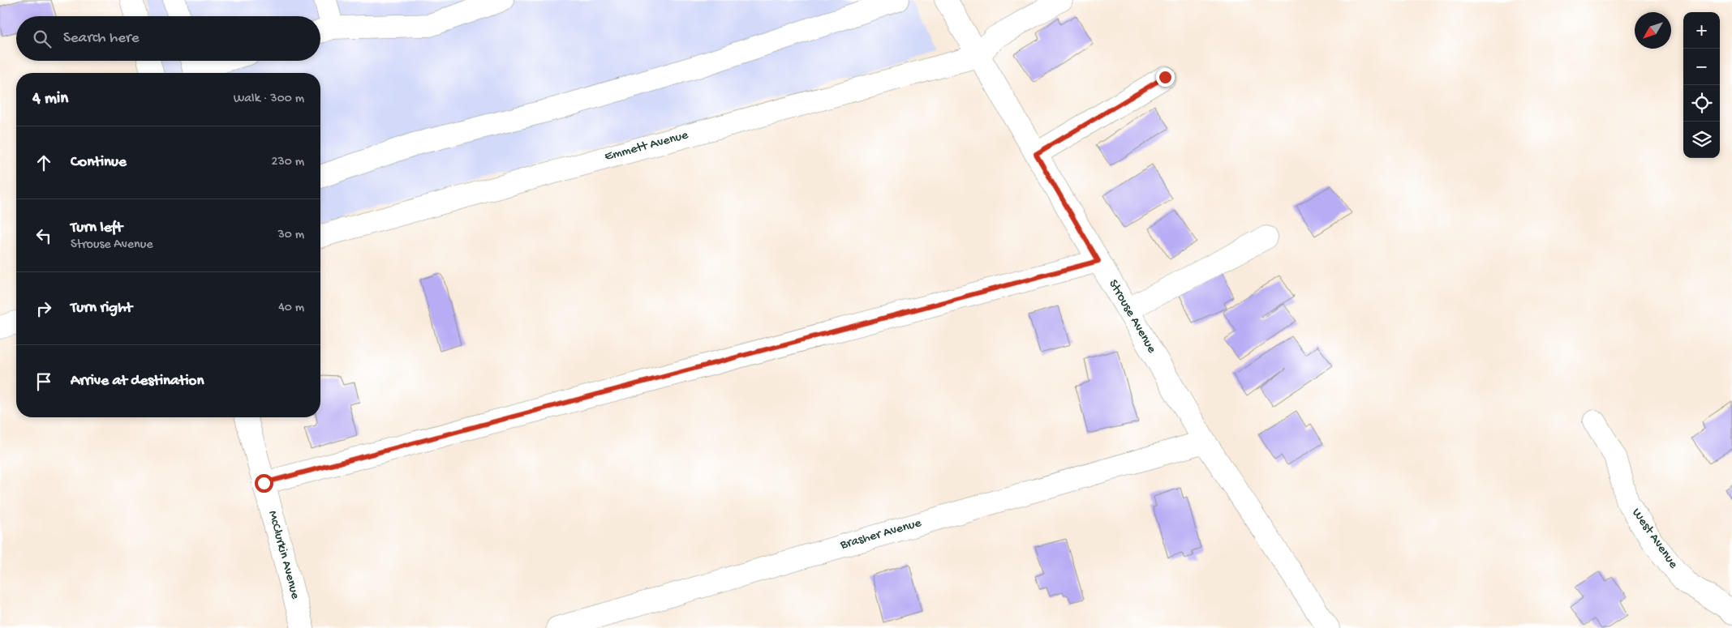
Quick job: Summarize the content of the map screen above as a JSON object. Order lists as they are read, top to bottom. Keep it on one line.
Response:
{"streets":{"street":["Emmett Avenue","Strouse Avenue","Brasher Avenue","West Avenue","McClurkin Avenue"]},"crossings":[["Emmett Avenue","Strouse Avenue"],["Strouse Avenue","Brasher Avenue"]],"north":"bottom left","page":{"map_buttons":["+","−"],"search":"Search here","heading":["4 min","Walk · 300 m"],"list":[["Continue","230 m"],["Turn left","Strouse Avenue","30 m"],["Turn right","40 m"],"Arrive at destination"]}}
